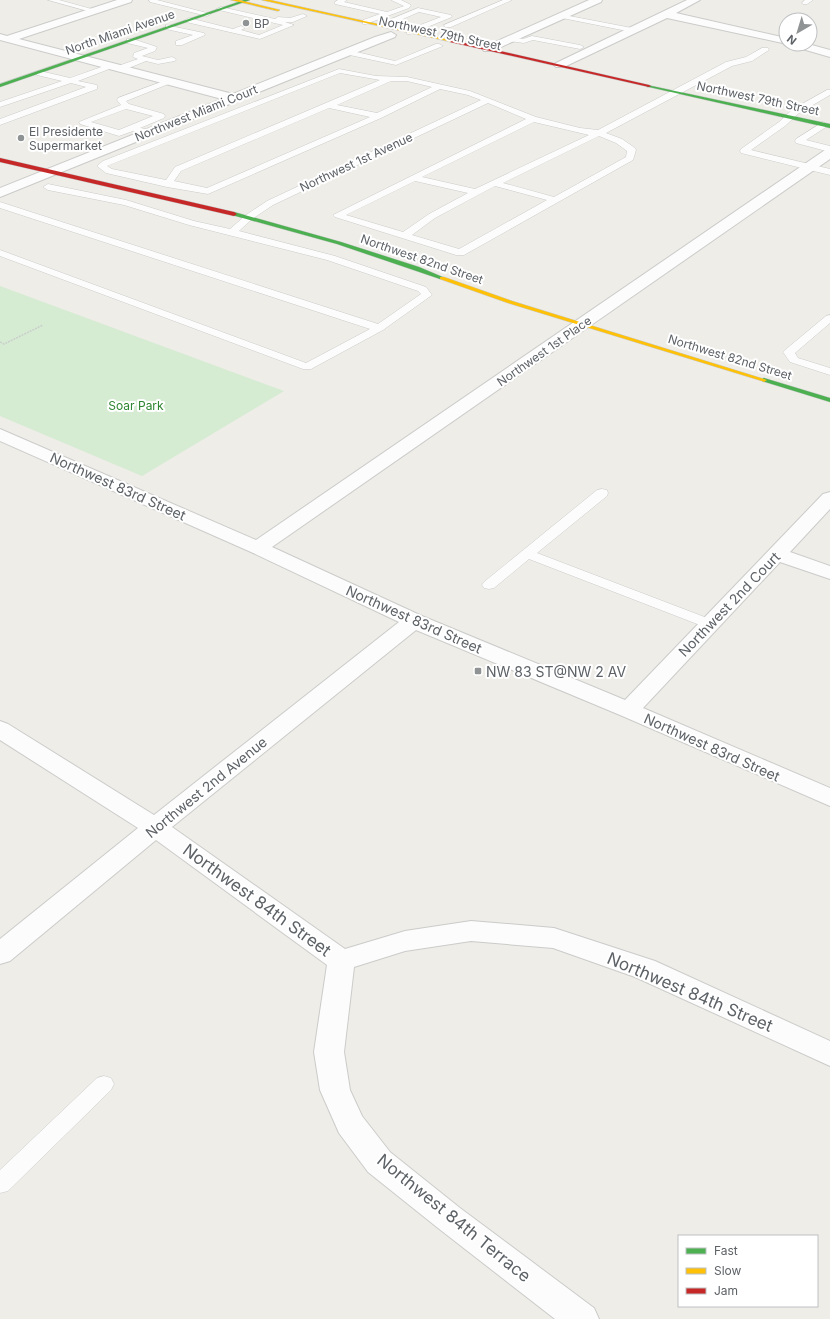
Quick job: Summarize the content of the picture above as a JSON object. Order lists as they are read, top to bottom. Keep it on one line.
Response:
{"streets":{"main road":["North Miami Avenue","Northwest 79th Street","Northwest 82nd Street"],"street":["Northwest Miami Court","Northwest 1st Place","Northwest 83rd Street","Northwest 2nd Court","Northwest 2nd Avenue","Northwest 84th Street","Northwest 84th Terrace"],"lane":["Northwest 1st Avenue"]},"crossings":[["North Miami Avenue","Northwest 79th Street"],["Northwest 79th Street","Northwest Miami Court"],["Northwest Miami Court","Northwest 82nd Street"],["Northwest 1st Avenue","Northwest 82nd Street"],["Northwest 82nd Street","Northwest 1st Place"],["Northwest 1st Place","Northwest 83rd Street"],["Northwest 83rd Street","Northwest 2nd Court"],["Northwest 83rd Street","Northwest 2nd Avenue"],["Northwest 2nd Avenue","Northwest 84th Street"],["Northwest 84th Street","Northwest 84th Terrace"]],"parks":["Soar Park"],"places":{"other":["BP","El Presidente Supermarket"],"transit":["NW 83 ST@NW 2 AV"]},"legend":["Fast","Slow","Jam"],"north":"bottom left"}
